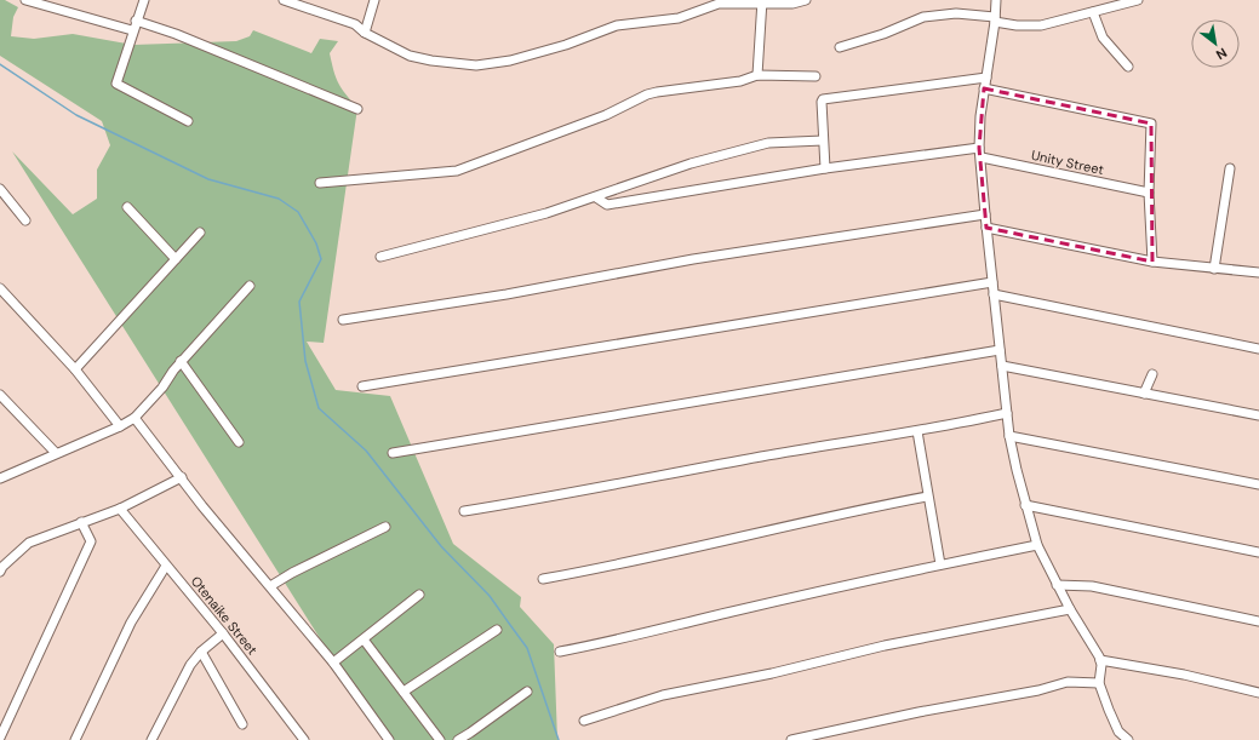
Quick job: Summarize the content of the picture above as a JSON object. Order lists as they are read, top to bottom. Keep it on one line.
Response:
{"streets":{"street":["Unity Street","Otenaike Street"]},"north":"bottom right"}
